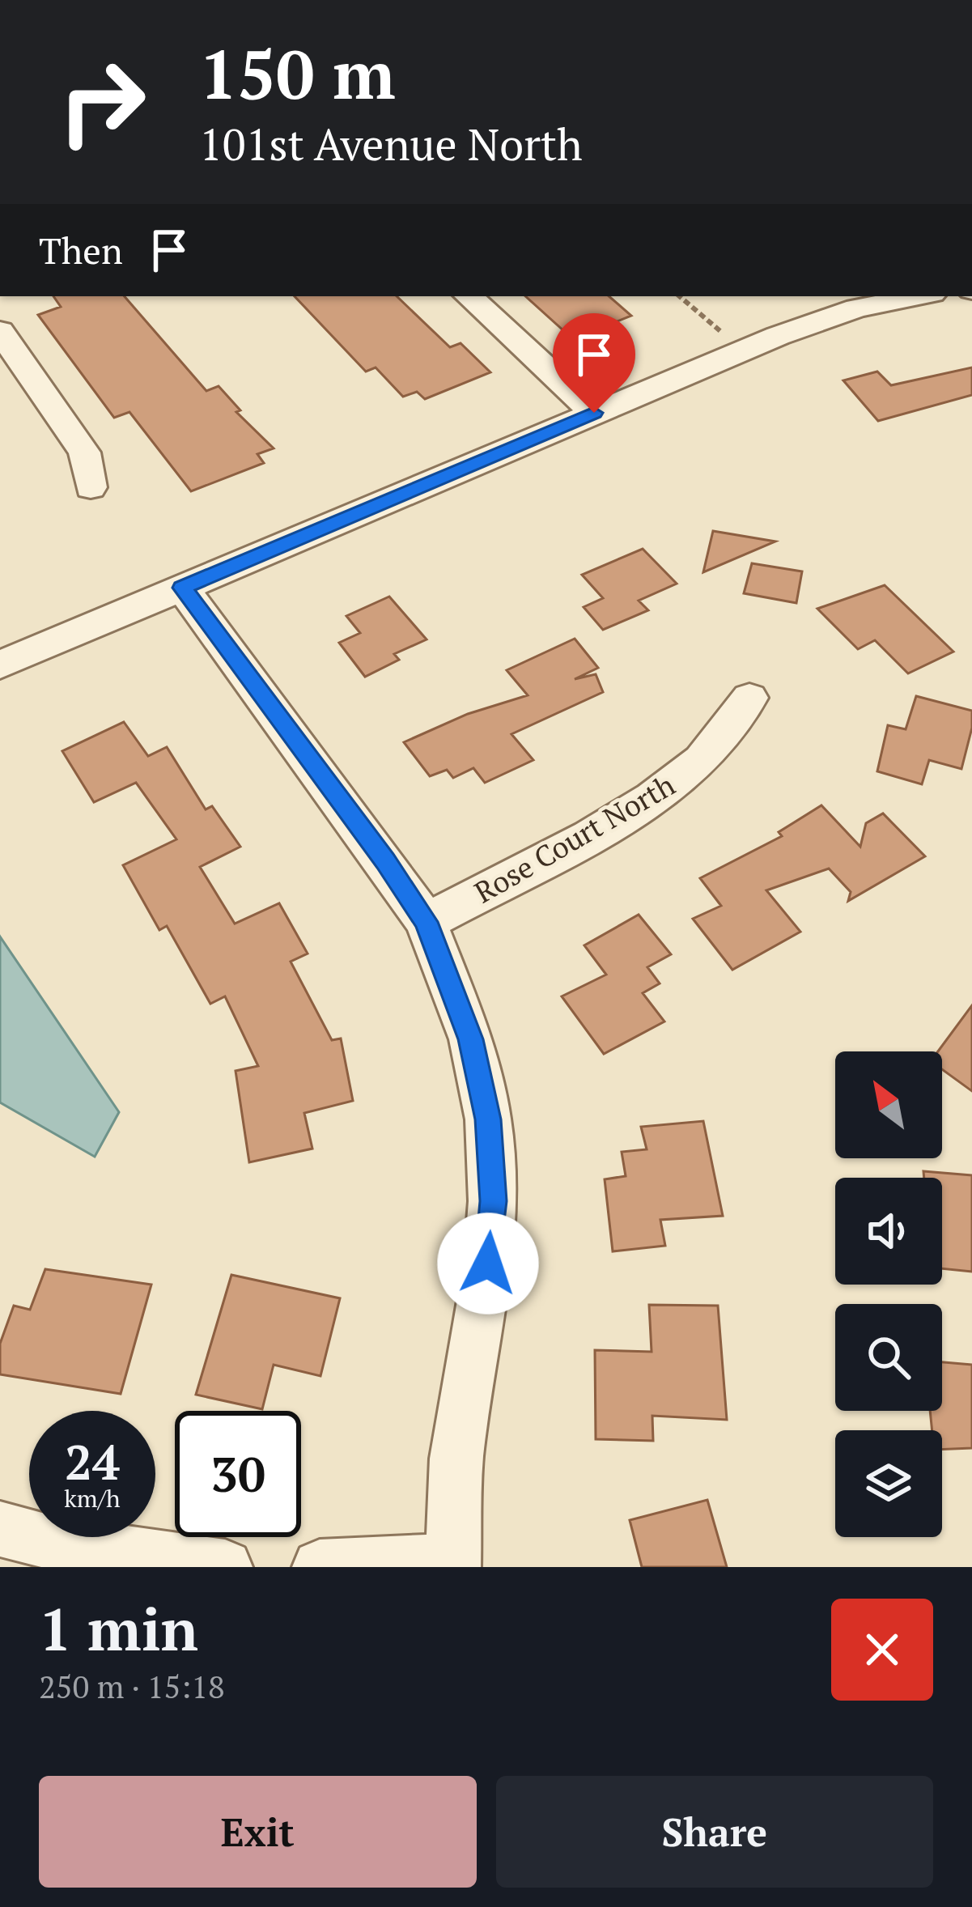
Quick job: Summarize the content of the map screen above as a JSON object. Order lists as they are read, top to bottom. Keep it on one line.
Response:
{"streets":{"street":["Rose Court North"]},"north":"top left","page":{"turn":["150 m","101st Avenue North"],"then":"Then","speed":"24 km/h","limit":"30","heading":["1 min","250 m · 15:18"],"buttons":["Exit","Share"]}}
